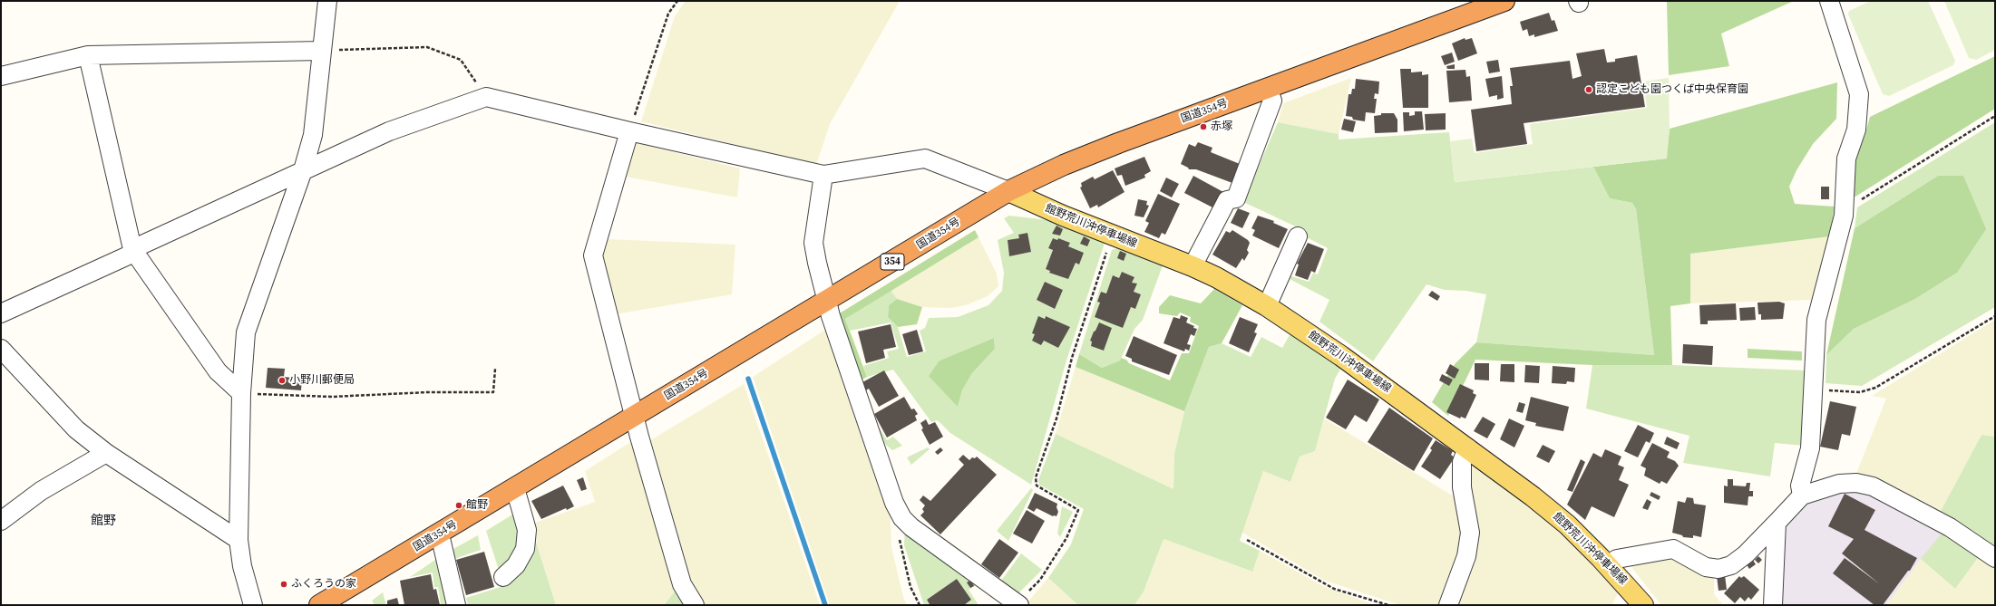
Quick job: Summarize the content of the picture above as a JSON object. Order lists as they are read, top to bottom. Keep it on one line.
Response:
{"streets":{"highway":["国道354号","354"],"main road":["館野荒川沖停車場線"]},"crossings":[["国道354号","館野荒川沖停車場線"]],"districts":["館野"],"places":["認定こども園つくば中央保育園","赤塚","小野川郵便局","館野","ふくろうの家"]}
